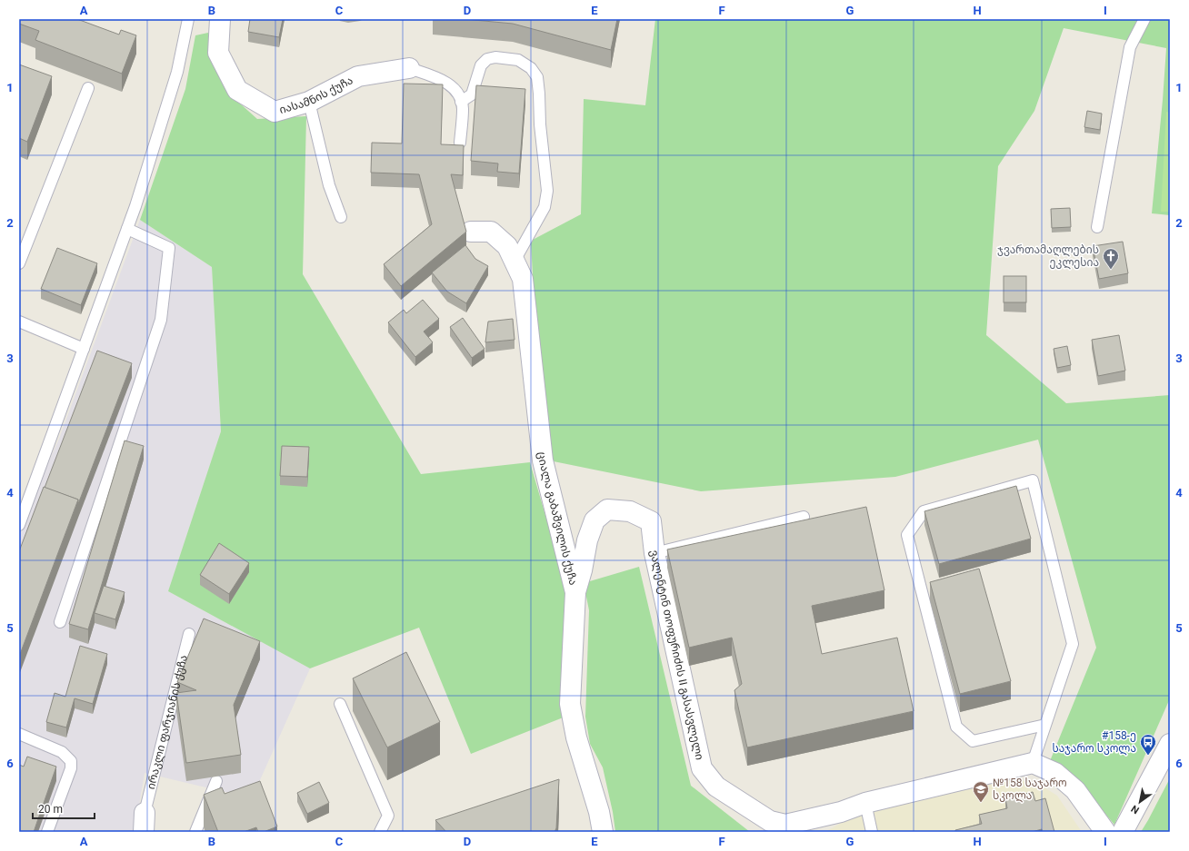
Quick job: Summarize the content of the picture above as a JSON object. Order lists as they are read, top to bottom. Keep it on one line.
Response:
{"streets":{"street":["იასამნის ქუჩა","ციალა გაბაშვილის ქუჩა","ვალენტინ თოფურიძის II გასასვლელი"],"lane":["ირაკლი ფარჯიანის ქუჩა"]},"crossings":[["ციალა გაბაშვილის ქუჩა","ვალენტინ თოფურიძის II გასასვლელი"]],"places":{"church":["ჯვართამაღლების ეკლესია"],"bus stop":["#158-ე საჯარო სკოლა"],"school or university":["№158 საჯარო სკოლა"]},"scale_bar":"20 m","north":"bottom left","grid":{"columns":["A","B","C","D","E","F","G","H","I"],"rows":["1","2","3","4","5","6"]}}
